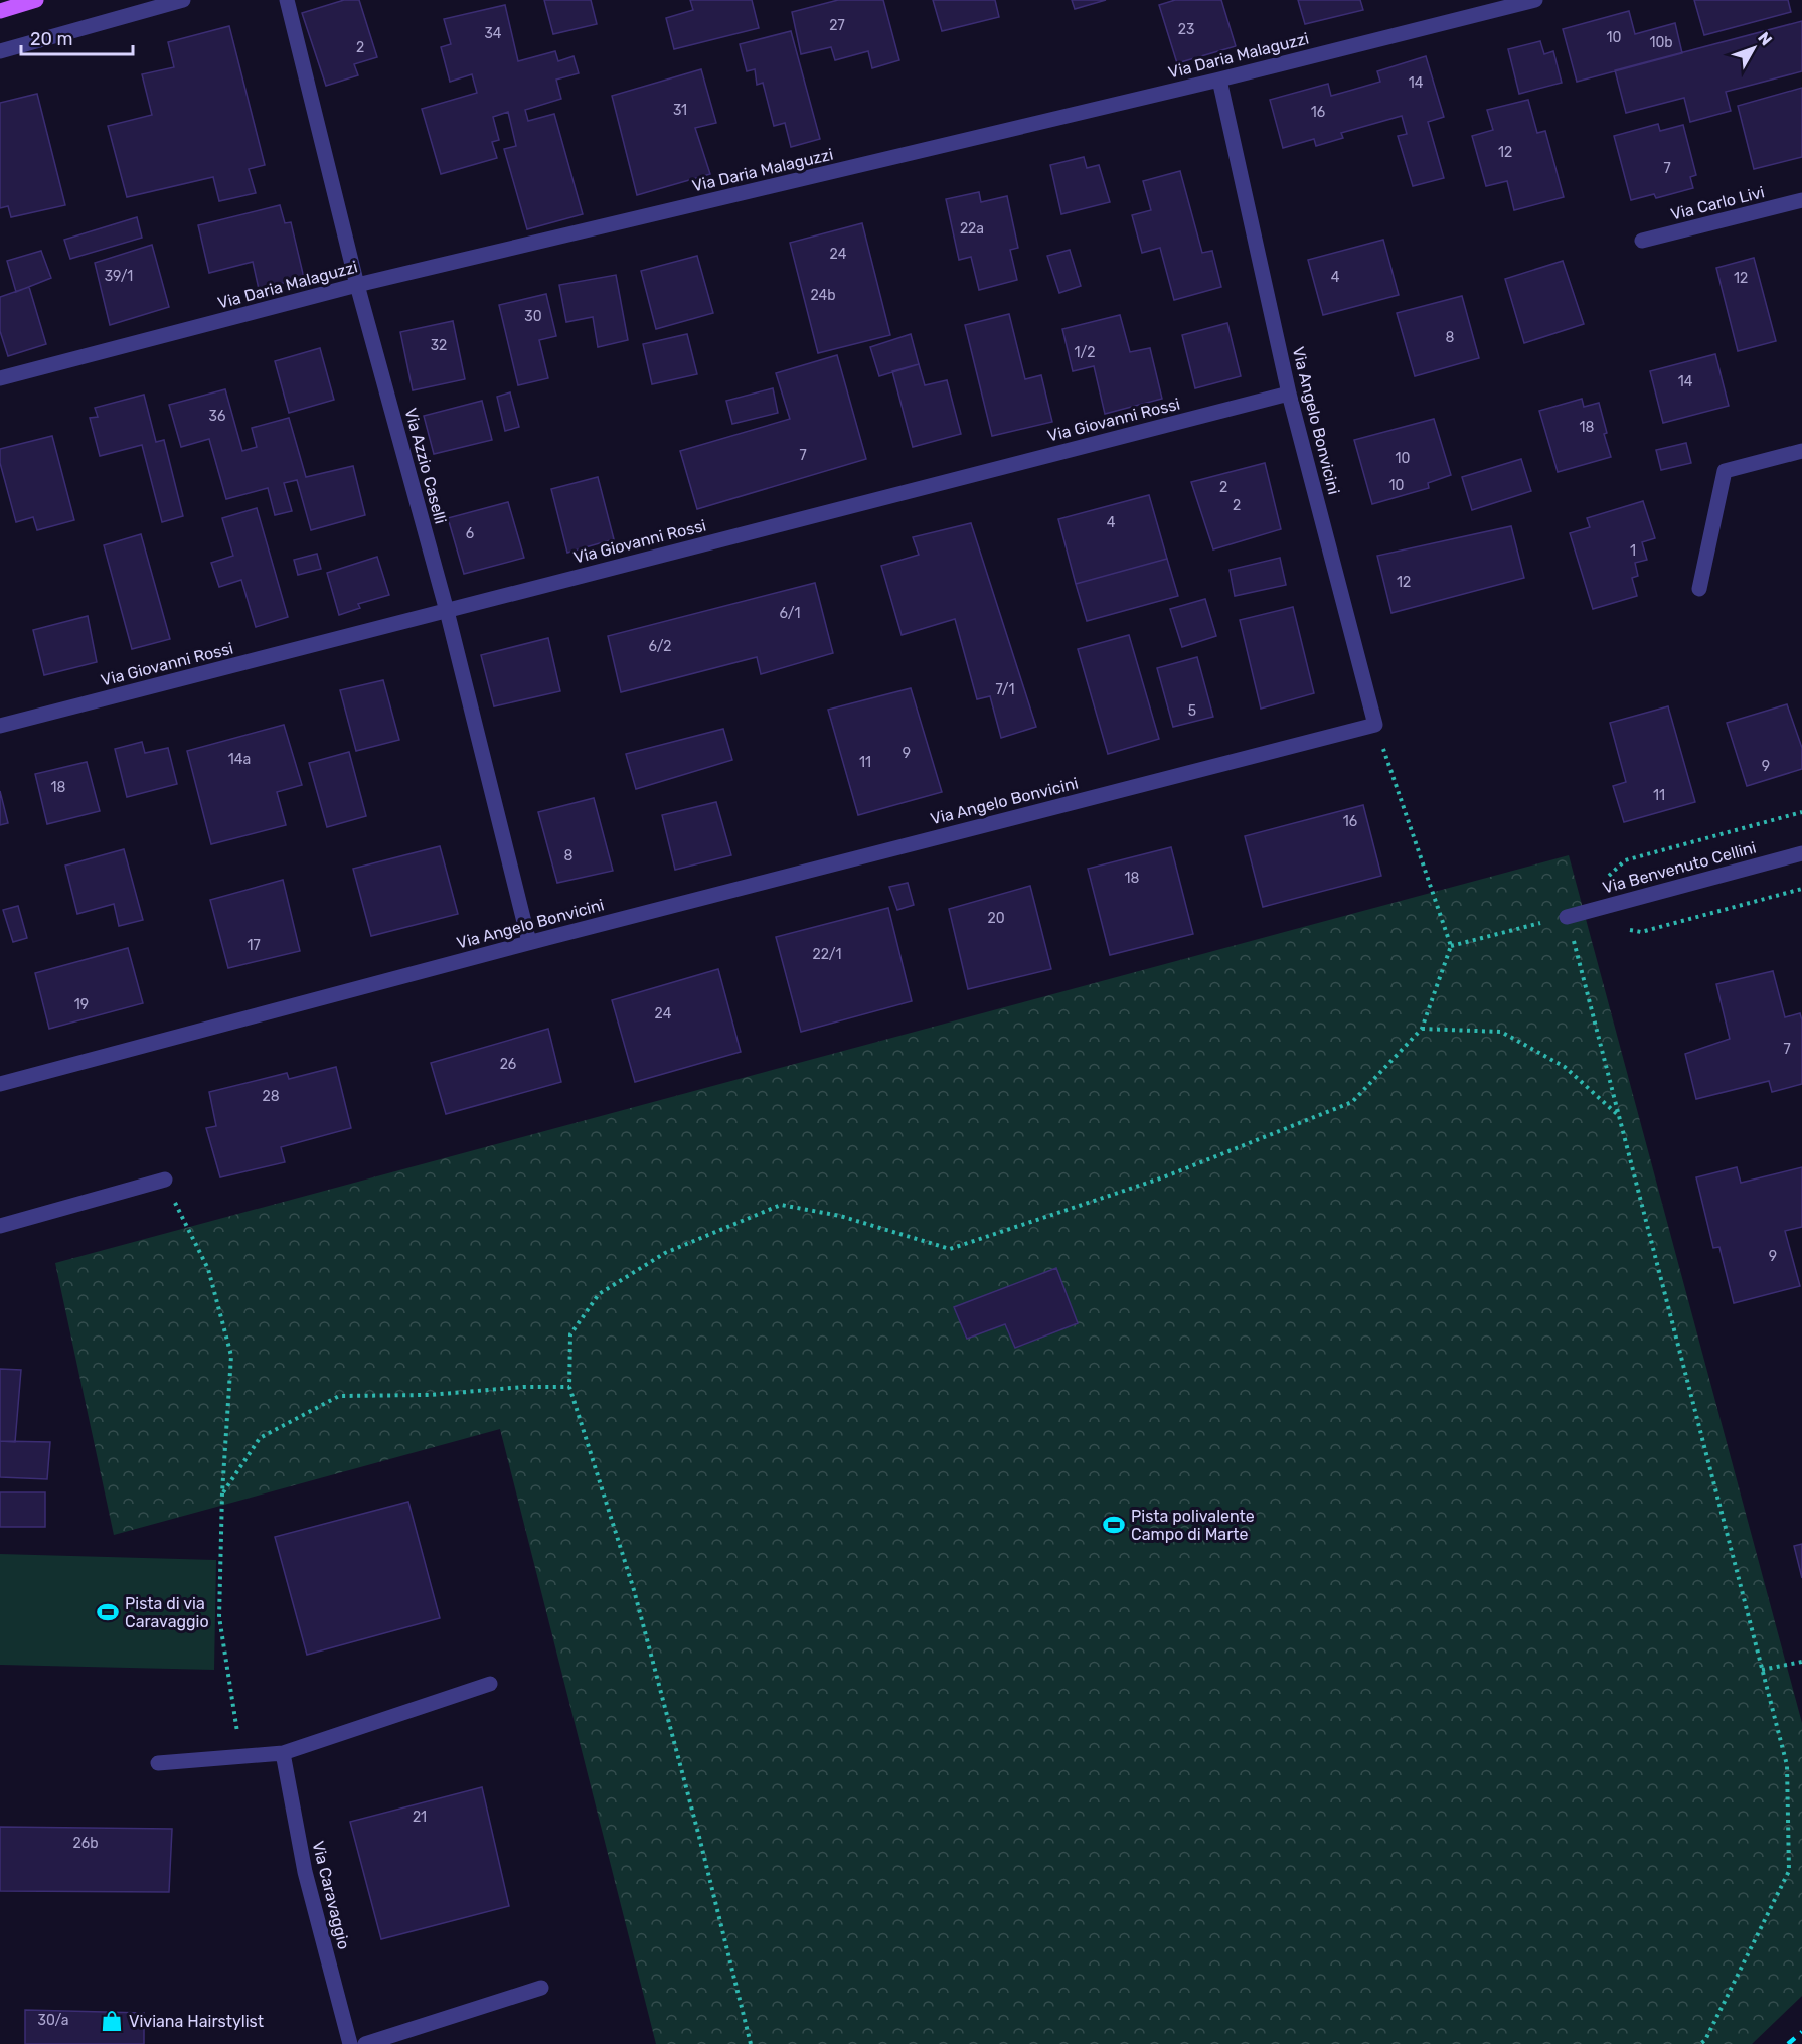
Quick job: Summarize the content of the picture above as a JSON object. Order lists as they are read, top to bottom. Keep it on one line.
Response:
{"streets":{"street":["Via Daria Malaguzzi","Via Carlo Livi","Via Giovanni Rossi","Via Angelo Bonvicini","Via Azzio Caselli","Via Benvenuto Cellini","Via Caravaggio"]},"crossings":[["Via Daria Malaguzzi","Via Angelo Bonvicini"],["Via Daria Malaguzzi","Via Azzio Caselli"],["Via Giovanni Rossi","Via Angelo Bonvicini"],["Via Giovanni Rossi","Via Azzio Caselli"],["Via Angelo Bonvicini","Via Azzio Caselli"]],"places":{"sports":["Pista polivalente Campo di Marte","Pista di via Caravaggio"],"shop":["Viviana Hairstylist"]},"house_numbers":["27","23","34","10","10b","2","14","31","16","12","7","22a","24","39/1","4","12","24b","30","8","32","1/2","14","36","18","7","10","10","2","2","4","6","1","12","6/1","6/2","7/1","5","9","14a","11","9","18","11","16","8","18","20","17","22/1","19","24","7","26","28","9","21","26b","30/a"],"scale_bar":"20 m","north":"top right"}
